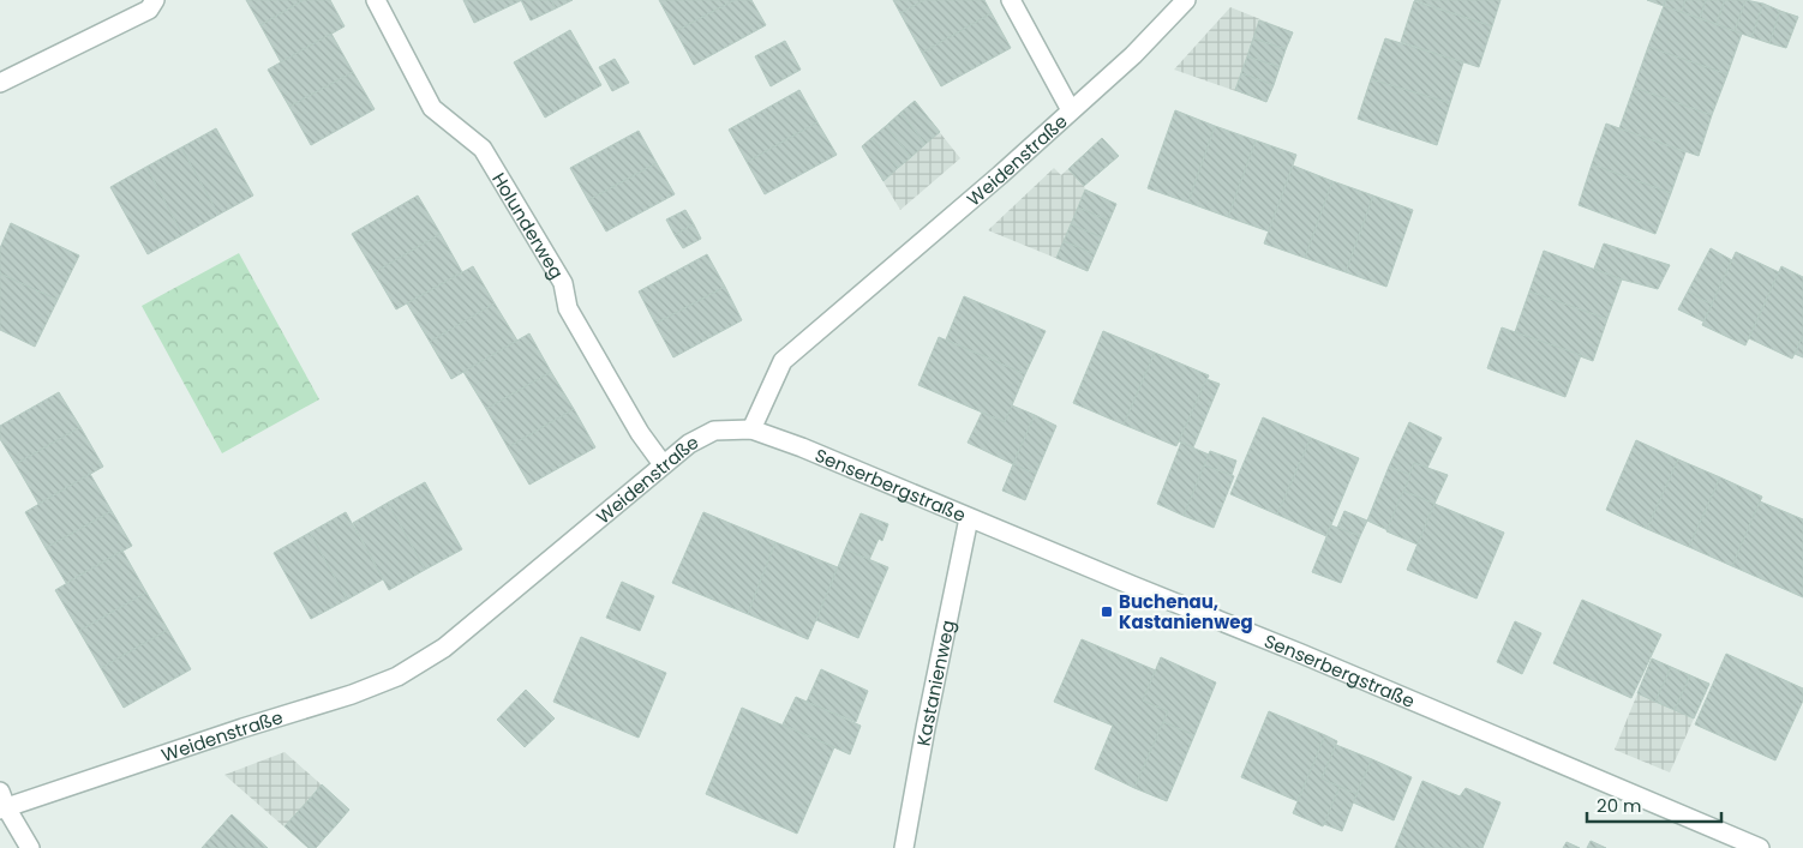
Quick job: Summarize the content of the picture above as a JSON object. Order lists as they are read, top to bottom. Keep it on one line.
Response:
{"streets":{"street":["Weidenstraße","Holunderweg","Senserbergstraße","Kastanienweg"]},"crossings":[["Weidenstraße","Holunderweg"],["Weidenstraße","Senserbergstraße"],["Senserbergstraße","Kastanienweg"]],"places":{"transit":["Buchenau, Kastanienweg"]},"scale_bar":"20 m"}
